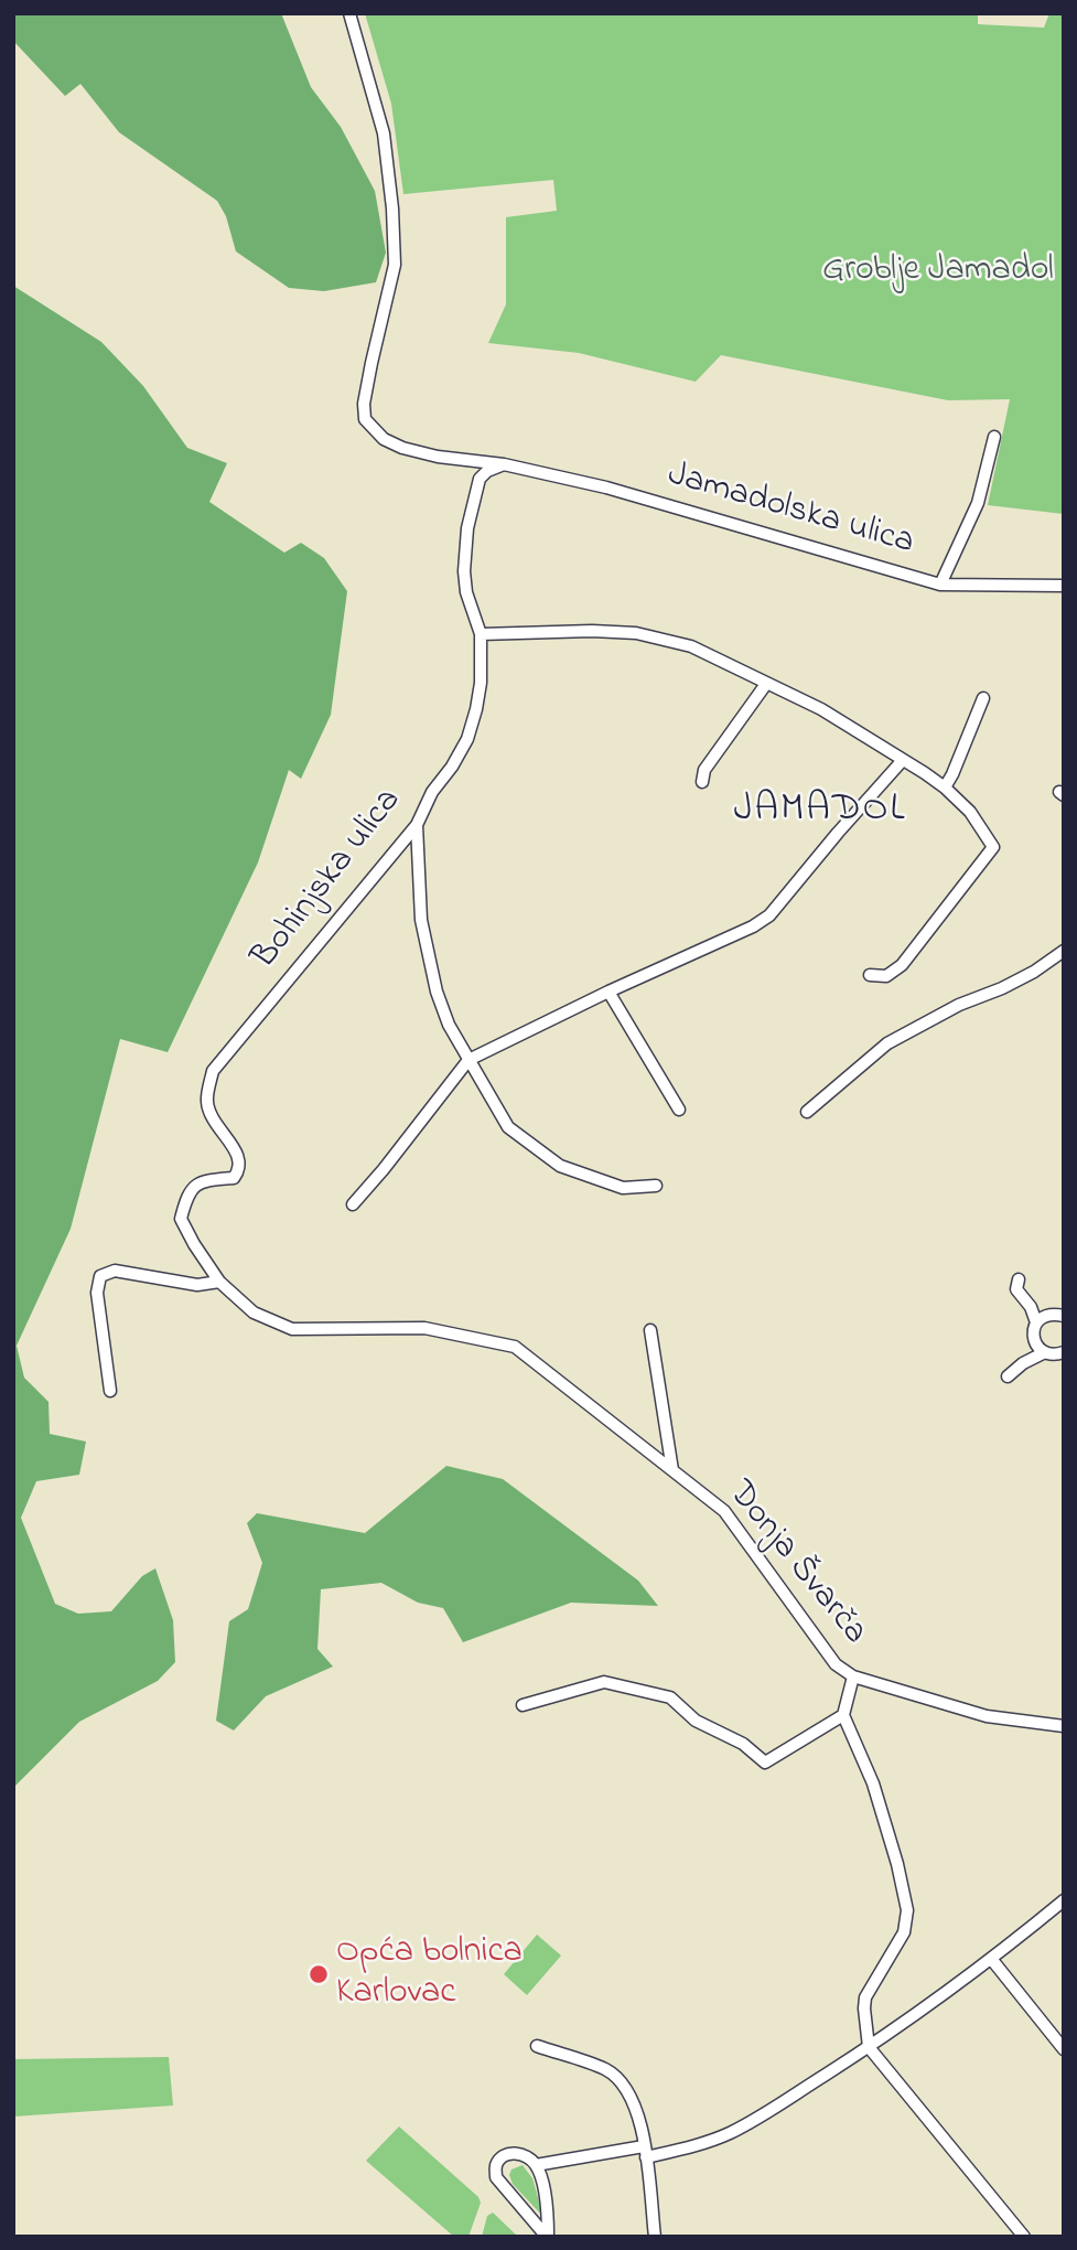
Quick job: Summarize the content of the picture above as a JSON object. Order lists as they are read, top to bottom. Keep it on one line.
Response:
{"streets":{"street":["Jamadolska ulica","Bohinjska ulica","Donja Švarča"]},"crossings":[["Jamadolska ulica","Bohinjska ulica"],["Bohinjska ulica","Donja Švarča"]],"districts":["JAMADOL"],"parks":["Groblje Jamadol"],"places":["Opća bolnica Karlovac"]}
